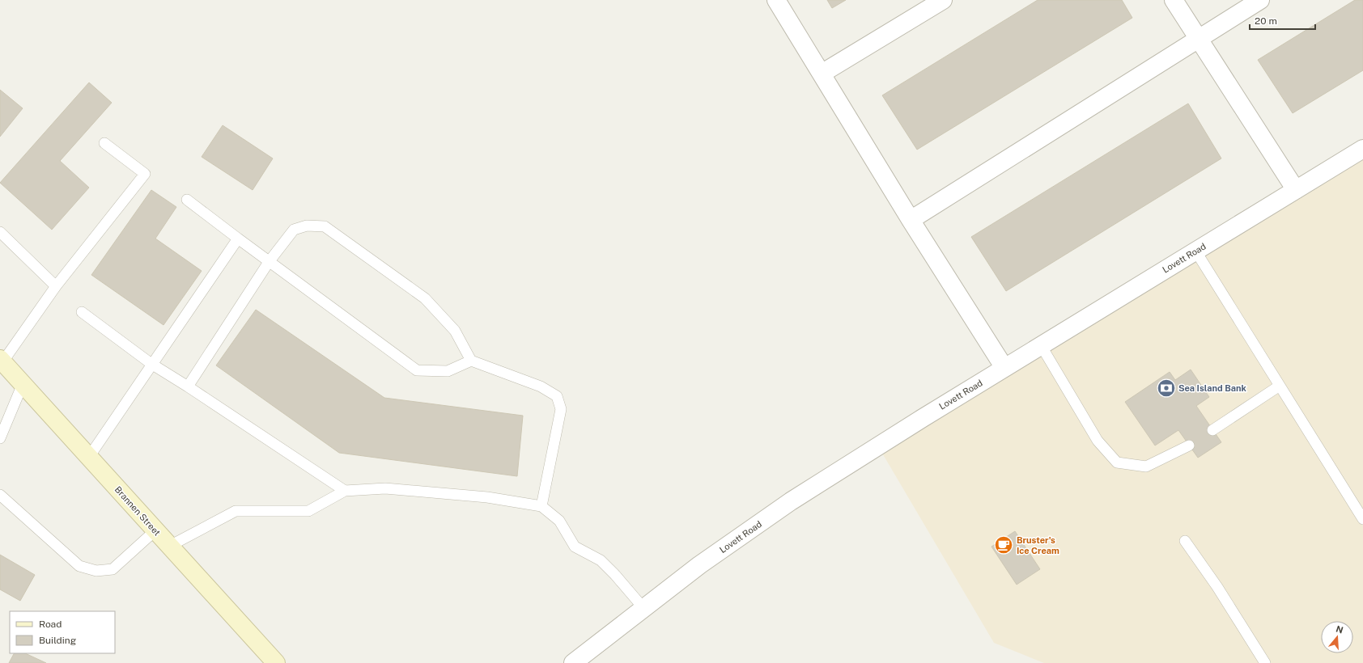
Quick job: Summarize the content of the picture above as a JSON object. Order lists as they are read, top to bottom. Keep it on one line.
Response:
{"streets":{"street":["Lovett Road","Brannen Street"]},"places":{"bank":["Sea Island Bank"],"cafe":["Bruster's Ice Cream"]},"legend":["Road","Building"],"scale_bar":"20 m","north":"top"}
